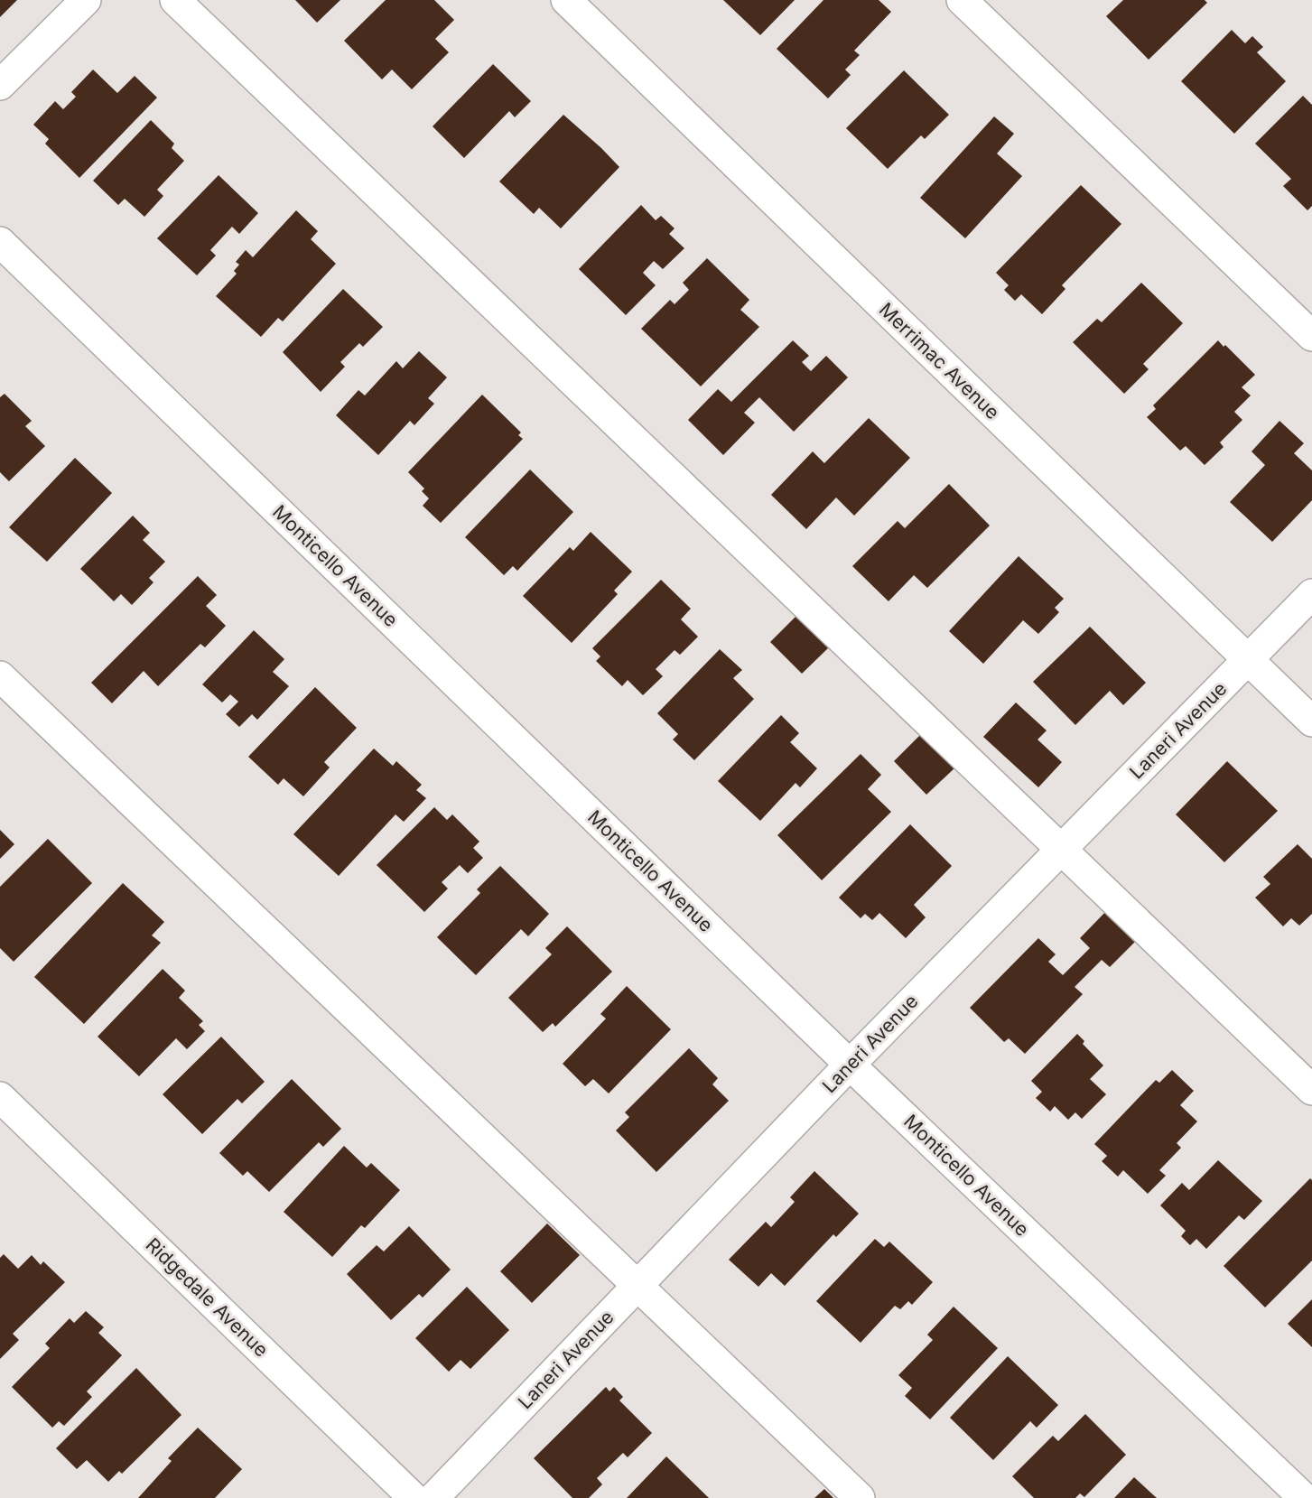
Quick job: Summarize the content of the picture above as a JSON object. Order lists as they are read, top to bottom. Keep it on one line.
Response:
{"streets":{"street":["Merrimac Avenue","Monticello Avenue","Laneri Avenue","Ridgedale Avenue"]},"crossings":[["Merrimac Avenue","Laneri Avenue"],["Monticello Avenue","Laneri Avenue"]]}
